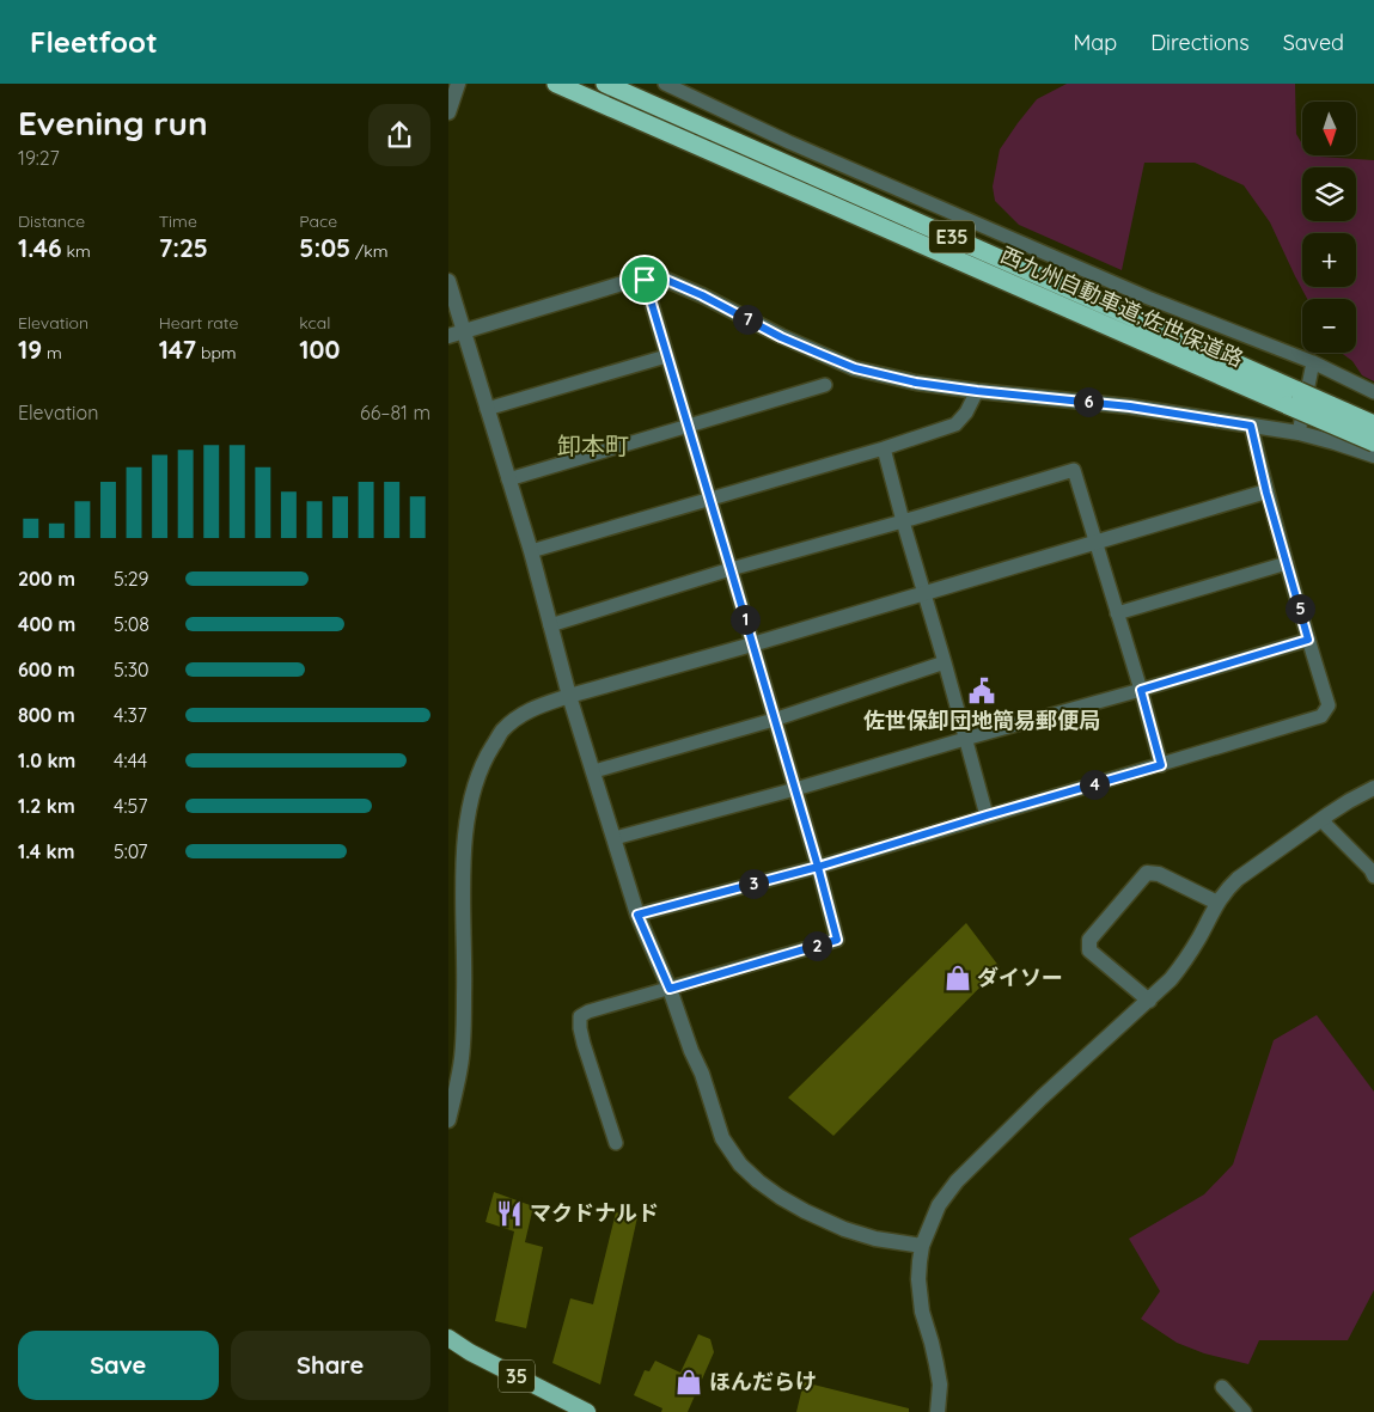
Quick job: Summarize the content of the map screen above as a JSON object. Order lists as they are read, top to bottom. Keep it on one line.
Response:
{"streets":{"highway":["E35","西九州自動車道;佐世保道路","35"]},"districts":["卸本町"],"places":{"public building":["佐世保卸団地簡易郵便局"],"shop":["ダイソー","ほんだらけ"],"restaurant":["マクドナルド"]},"north":"bottom","page":{"header":"Fleetfoot","nav":["Map","Directions","Saved"],"heading":["Evening run","19:27"],"map_buttons":["+","−"],"stats":[["Distance","1.46 km"],["Time","7:25"],["Pace","5:05 /km"],["Elevation","19 m"],["Heart rate","147 bpm"],["kcal","100"]],"pins":["7","6","5","1","4","3","2"],"chart":["Elevation","66–81 m"],"list":[{"name":"200 m","note":"5:29"},{"name":"400 m","note":"5:08"},{"name":"600 m","note":"5:30"},{"name":"800 m","note":"4:37"},{"name":"1.0 km","note":"4:44"},{"name":"1.2 km","note":"4:57"},{"name":"1.4 km","note":"5:07"}],"buttons":["Save","Share"]}}
